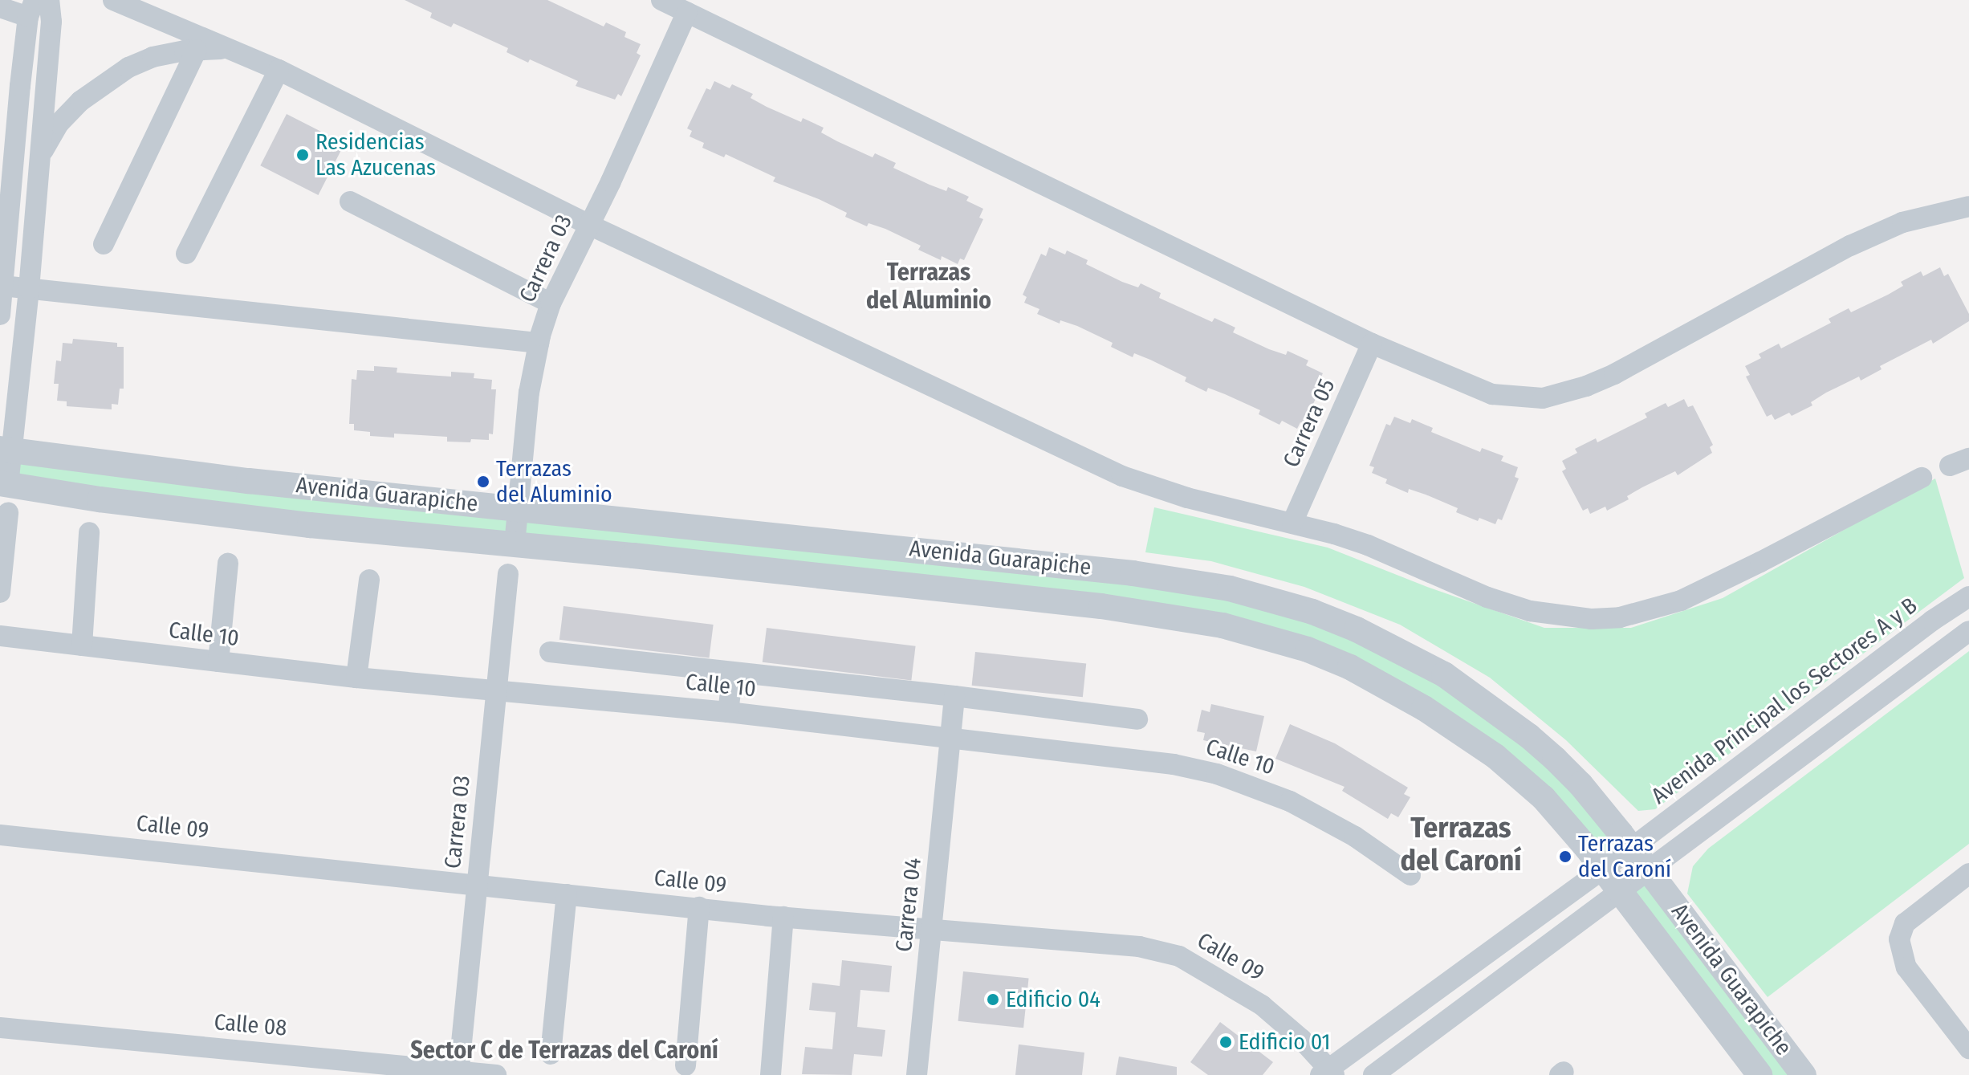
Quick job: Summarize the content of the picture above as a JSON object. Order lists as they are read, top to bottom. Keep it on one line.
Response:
{"streets":{"street":["Carrera 03","Carrera 05","Avenida Guarapiche","Calle 10","Avenida Principal los Sectores A y B","Calle 09","Carrera 04","Calle 08"]},"crossings":[["Carrera 03","Avenida Guarapiche"],["Carrera 03","Calle 10"],["Carrera 03","Calle 09"],["Carrera 03","Calle 08"],["Avenida Guarapiche","Avenida Principal los Sectores A y B"],["Calle 10","Carrera 04"],["Avenida Principal los Sectores A y B","Calle 09"],["Calle 09","Carrera 04"]],"districts":["Terrazas del Aluminio","Terrazas del Caroní","Sector C de Terrazas del Caroní"],"places":["Residencias Las Azucenas","Terrazas del Aluminio","Terrazas del Caroní","Edificio 04","Edificio 01"]}
